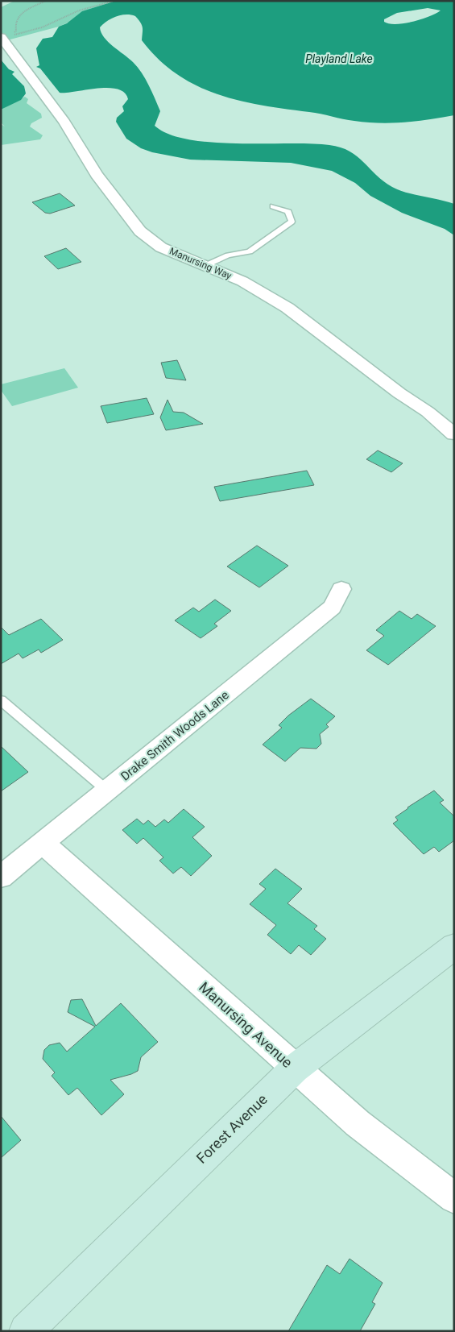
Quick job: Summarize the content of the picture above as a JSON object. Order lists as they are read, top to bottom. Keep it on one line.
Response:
{"streets":{"street":["Manursing Way","Drake Smith Woods Lane","Manursing Avenue","Forest Avenue"]},"crossings":[["Drake Smith Woods Lane","Manursing Avenue"],["Manursing Avenue","Forest Avenue"]],"water":["Playland Lake"]}
